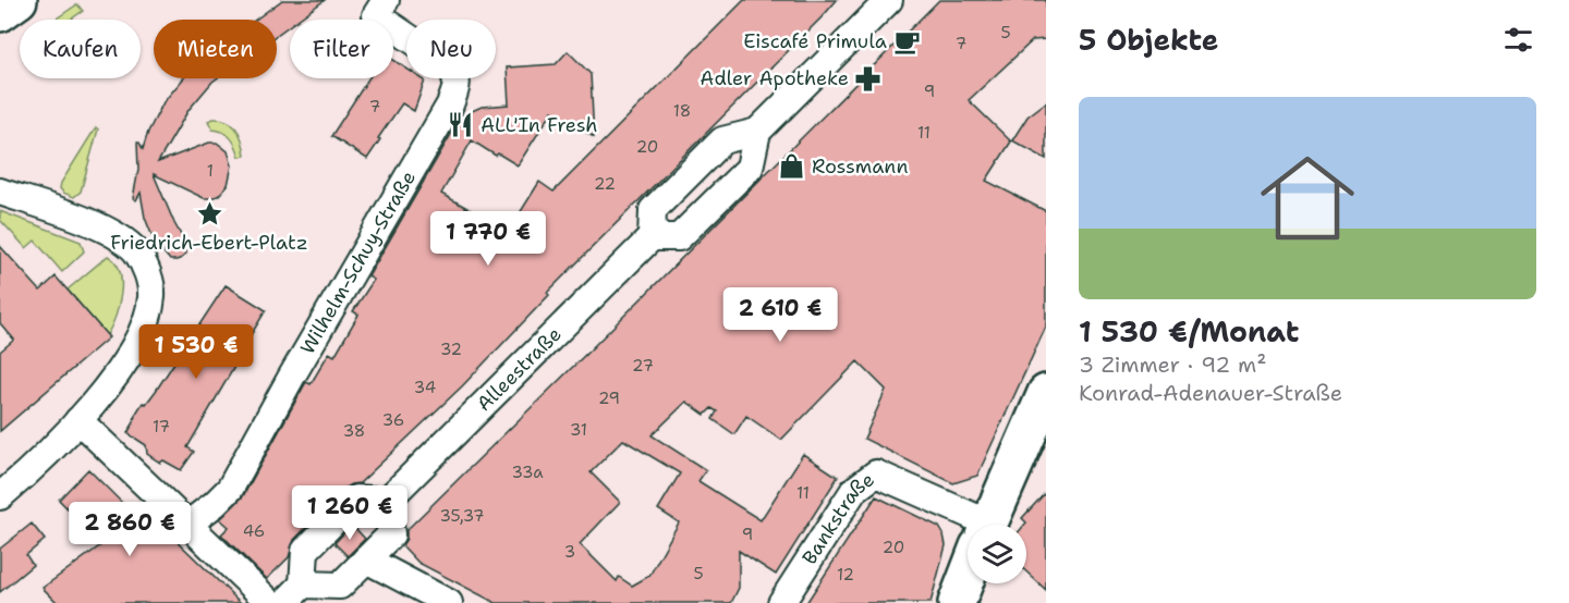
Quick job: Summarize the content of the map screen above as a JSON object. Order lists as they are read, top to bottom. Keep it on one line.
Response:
{"streets":{"street":["Wilhelm-Schuy-Straße","Alleestraße","Bankstraße"]},"places":{"cafe":["Eiscafé Primula"],"pharmacy":["Adler Apotheke"],"restaurant":["ALL'In Fresh"],"shop":["Rossmann"],"place":["Friedrich-Ebert-Platz"]},"house_numbers":["5","7","9","7","18","11","20","1","22","32","27","34","29","36","17","31","38","33a","11","35,37","46","9","20","3","5","12"],"page":{"heading":"5 Objekte","chip":["Kaufen","Mieten","Filter","Neu"],"list":[{"name":"1 530 €/Monat","note":"3 Zimmer · 92 m² · Konrad-Adenauer-Straße"}],"price":["1 770 €","2 610 €","1 530 €","1 260 €","2 860 €"]}}
